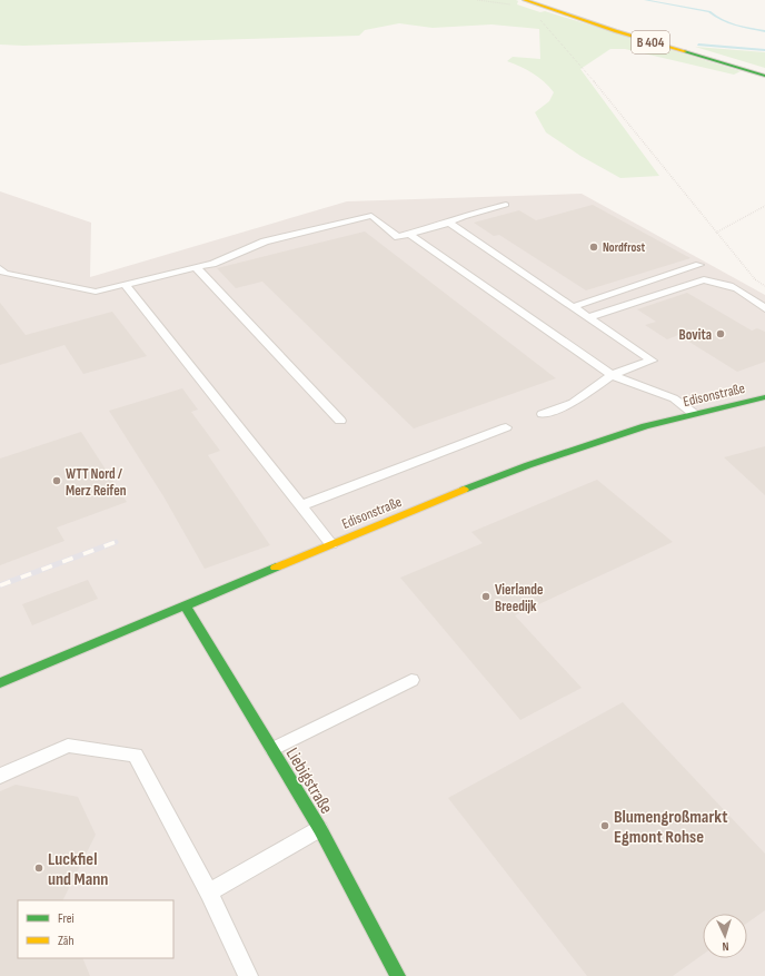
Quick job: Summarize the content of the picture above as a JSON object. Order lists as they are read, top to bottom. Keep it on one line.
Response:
{"streets":{"street":["B 404","Edisonstraße","Liebigstraße"]},"crossings":[["Edisonstraße","Liebigstraße"]],"places":["Nordfrost","Bovita","WTT Nord / Merz Reifen","Vierlande Breedijk","Blumengroßmarkt Egmont Rohse","Luckfiel und Mann"],"legend":["Frei","Zäh"],"north":"bottom"}
